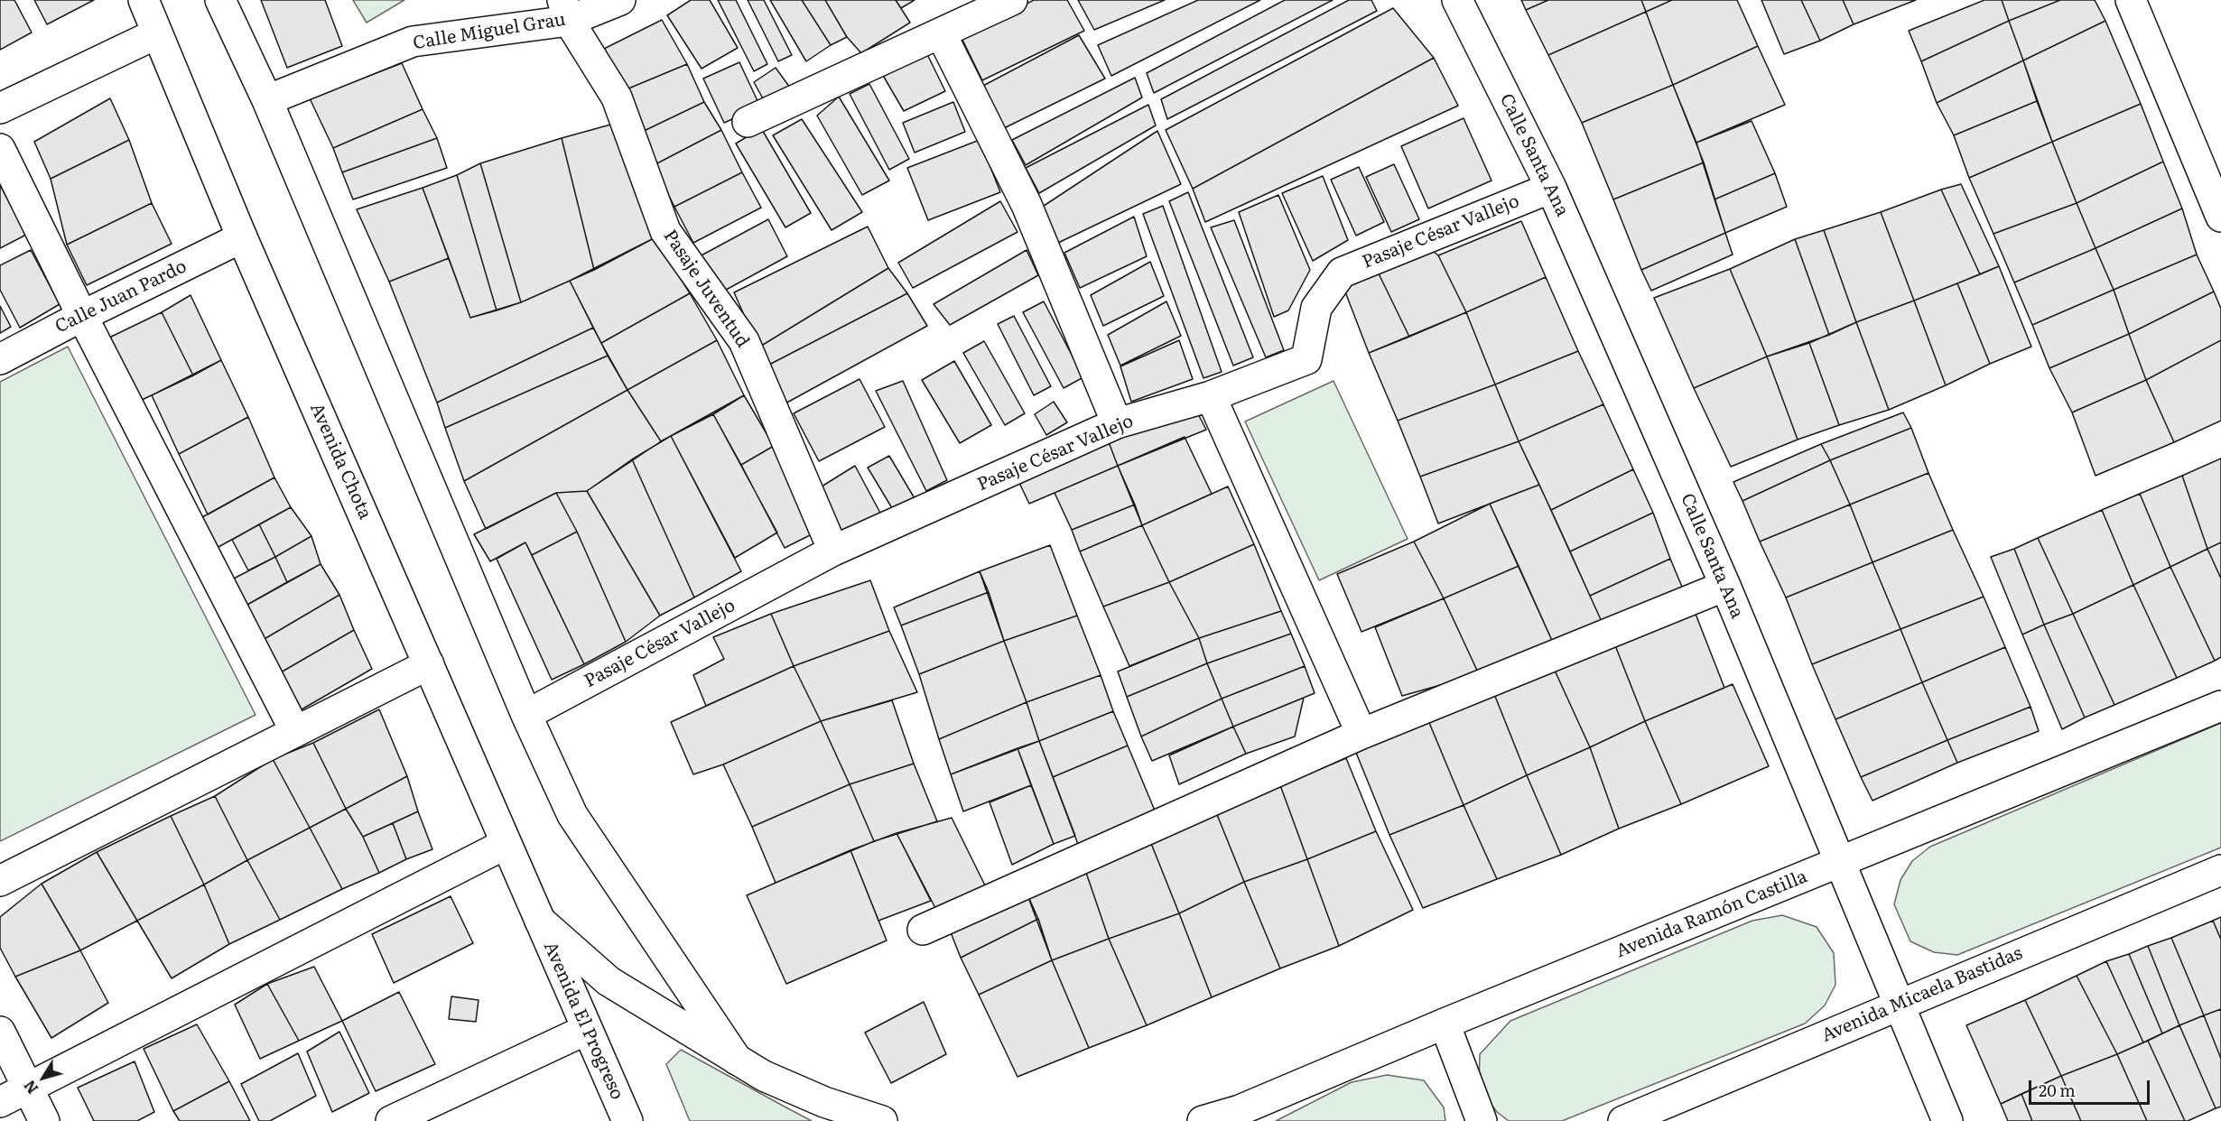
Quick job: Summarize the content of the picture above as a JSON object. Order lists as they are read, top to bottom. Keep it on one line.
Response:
{"streets":{"main road":["Calle Miguel Grau","Calle Santa Ana","Pasaje César Vallejo","Pasaje Juventud","Calle Juan Pardo","Avenida Chota","Avenida Ramón Castilla","Avenida Micaela Bastidas","Avenida El Progreso"]},"crossings":[["Calle Miguel Grau","Pasaje Juventud"],["Calle Santa Ana","Pasaje César Vallejo"],["Calle Santa Ana","Avenida Ramón Castilla"],["Calle Santa Ana","Avenida Micaela Bastidas"],["Pasaje César Vallejo","Pasaje Juventud"],["Calle Juan Pardo","Avenida Chota"],["Avenida Chota","Avenida El Progreso"]],"scale_bar":"20 m","north":"bottom left"}
